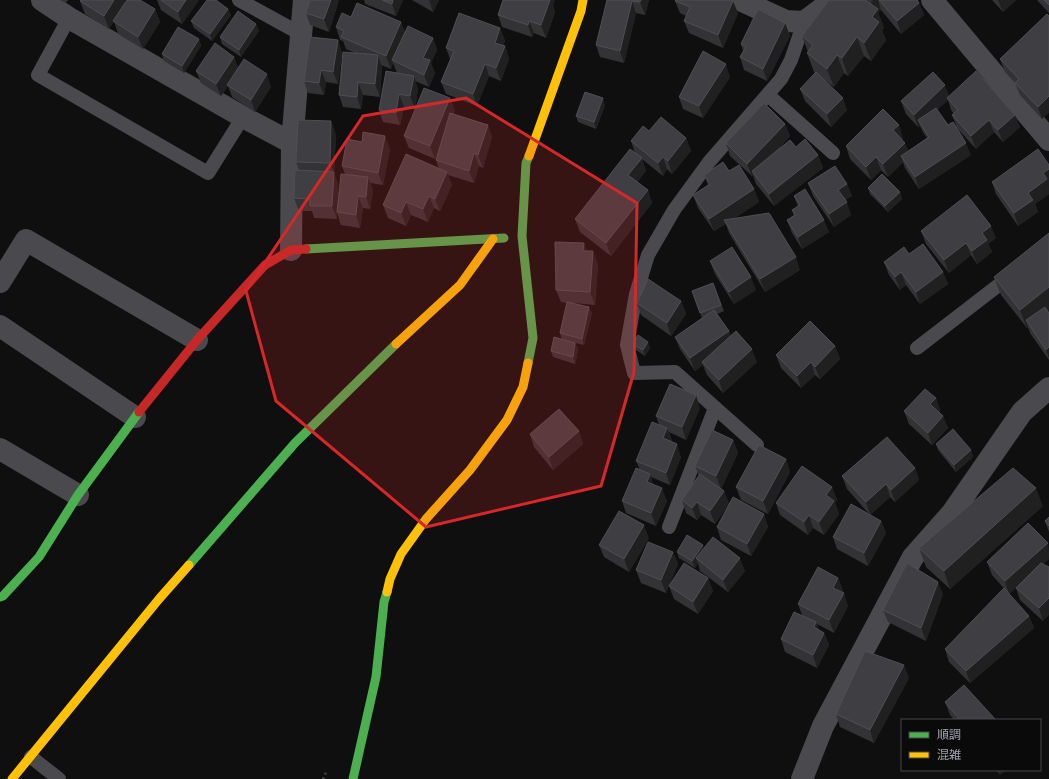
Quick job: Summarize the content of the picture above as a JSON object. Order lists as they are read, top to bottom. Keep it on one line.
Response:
{"legend":["順調","混雑"]}
